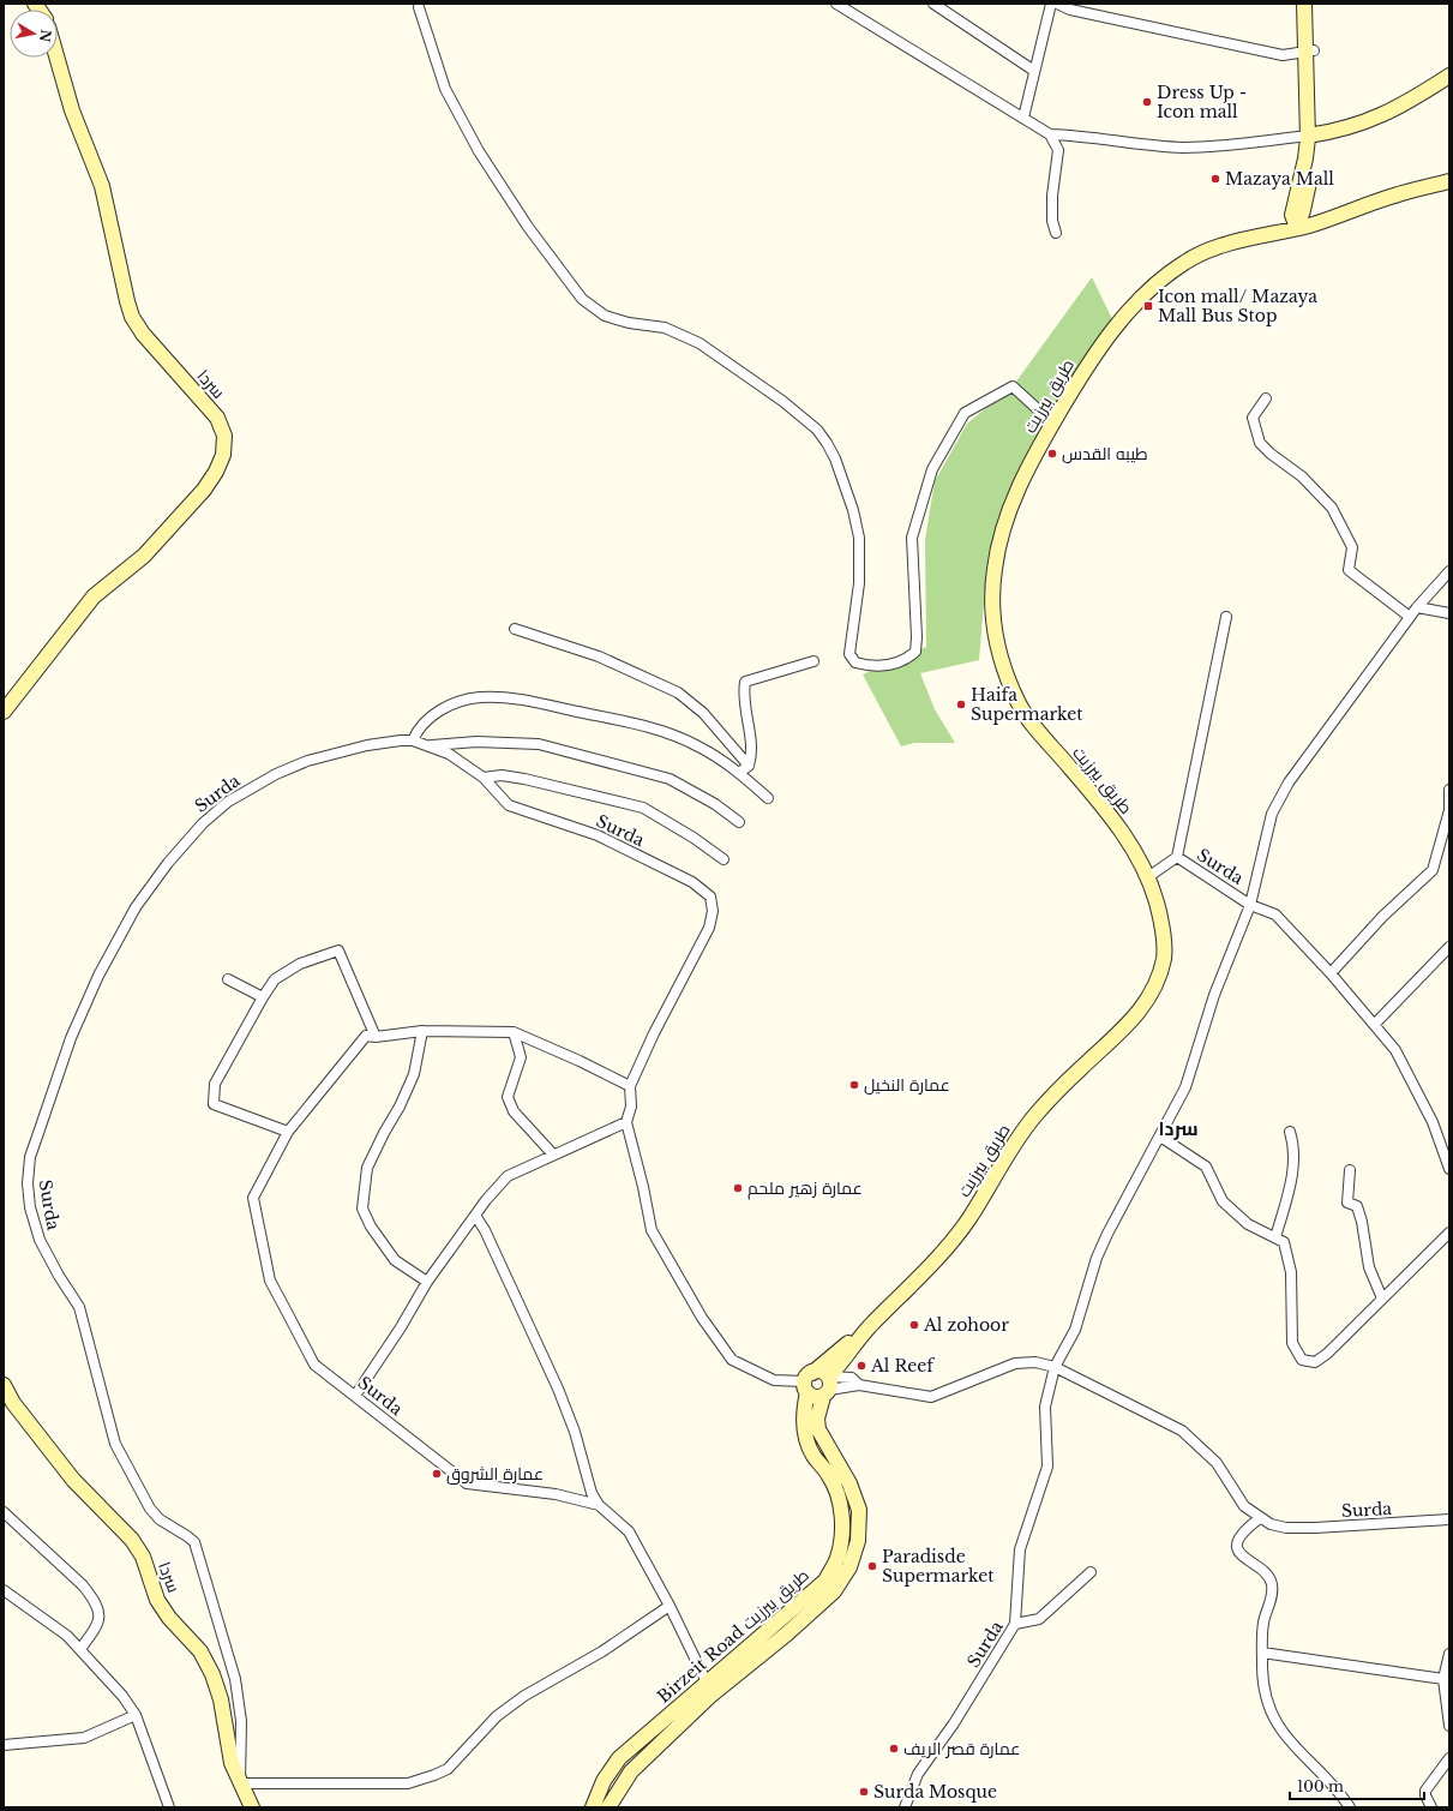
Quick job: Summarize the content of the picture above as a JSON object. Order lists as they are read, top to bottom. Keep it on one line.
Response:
{"streets":{"main road":["سردا","طريق بيرزيت","Birzeit Road طريق بيرزيت"],"street":["Surda"]},"crossings":[["سردا","Surda"],["طريق بيرزيت","Surda"],["طريق بيرزيت","Birzeit Road طريق بيرزيت"],["Surda","Birzeit Road طريق بيرزيت"]],"districts":["سردا"],"places":{"other":["Dress Up - Icon mall","Mazaya Mall","طيبه القدس","Haifa Supermarket","عمارة النخيل","عمارة زهير ملحم","Al zohoor","Al Reef","عمارة الشروق","Paradisde Supermarket","عمارة قصر الريف","Surda Mosque"],"transit":["Icon mall/ Mazaya Mall Bus Stop"]},"scale_bar":"100 m","north":"right"}
